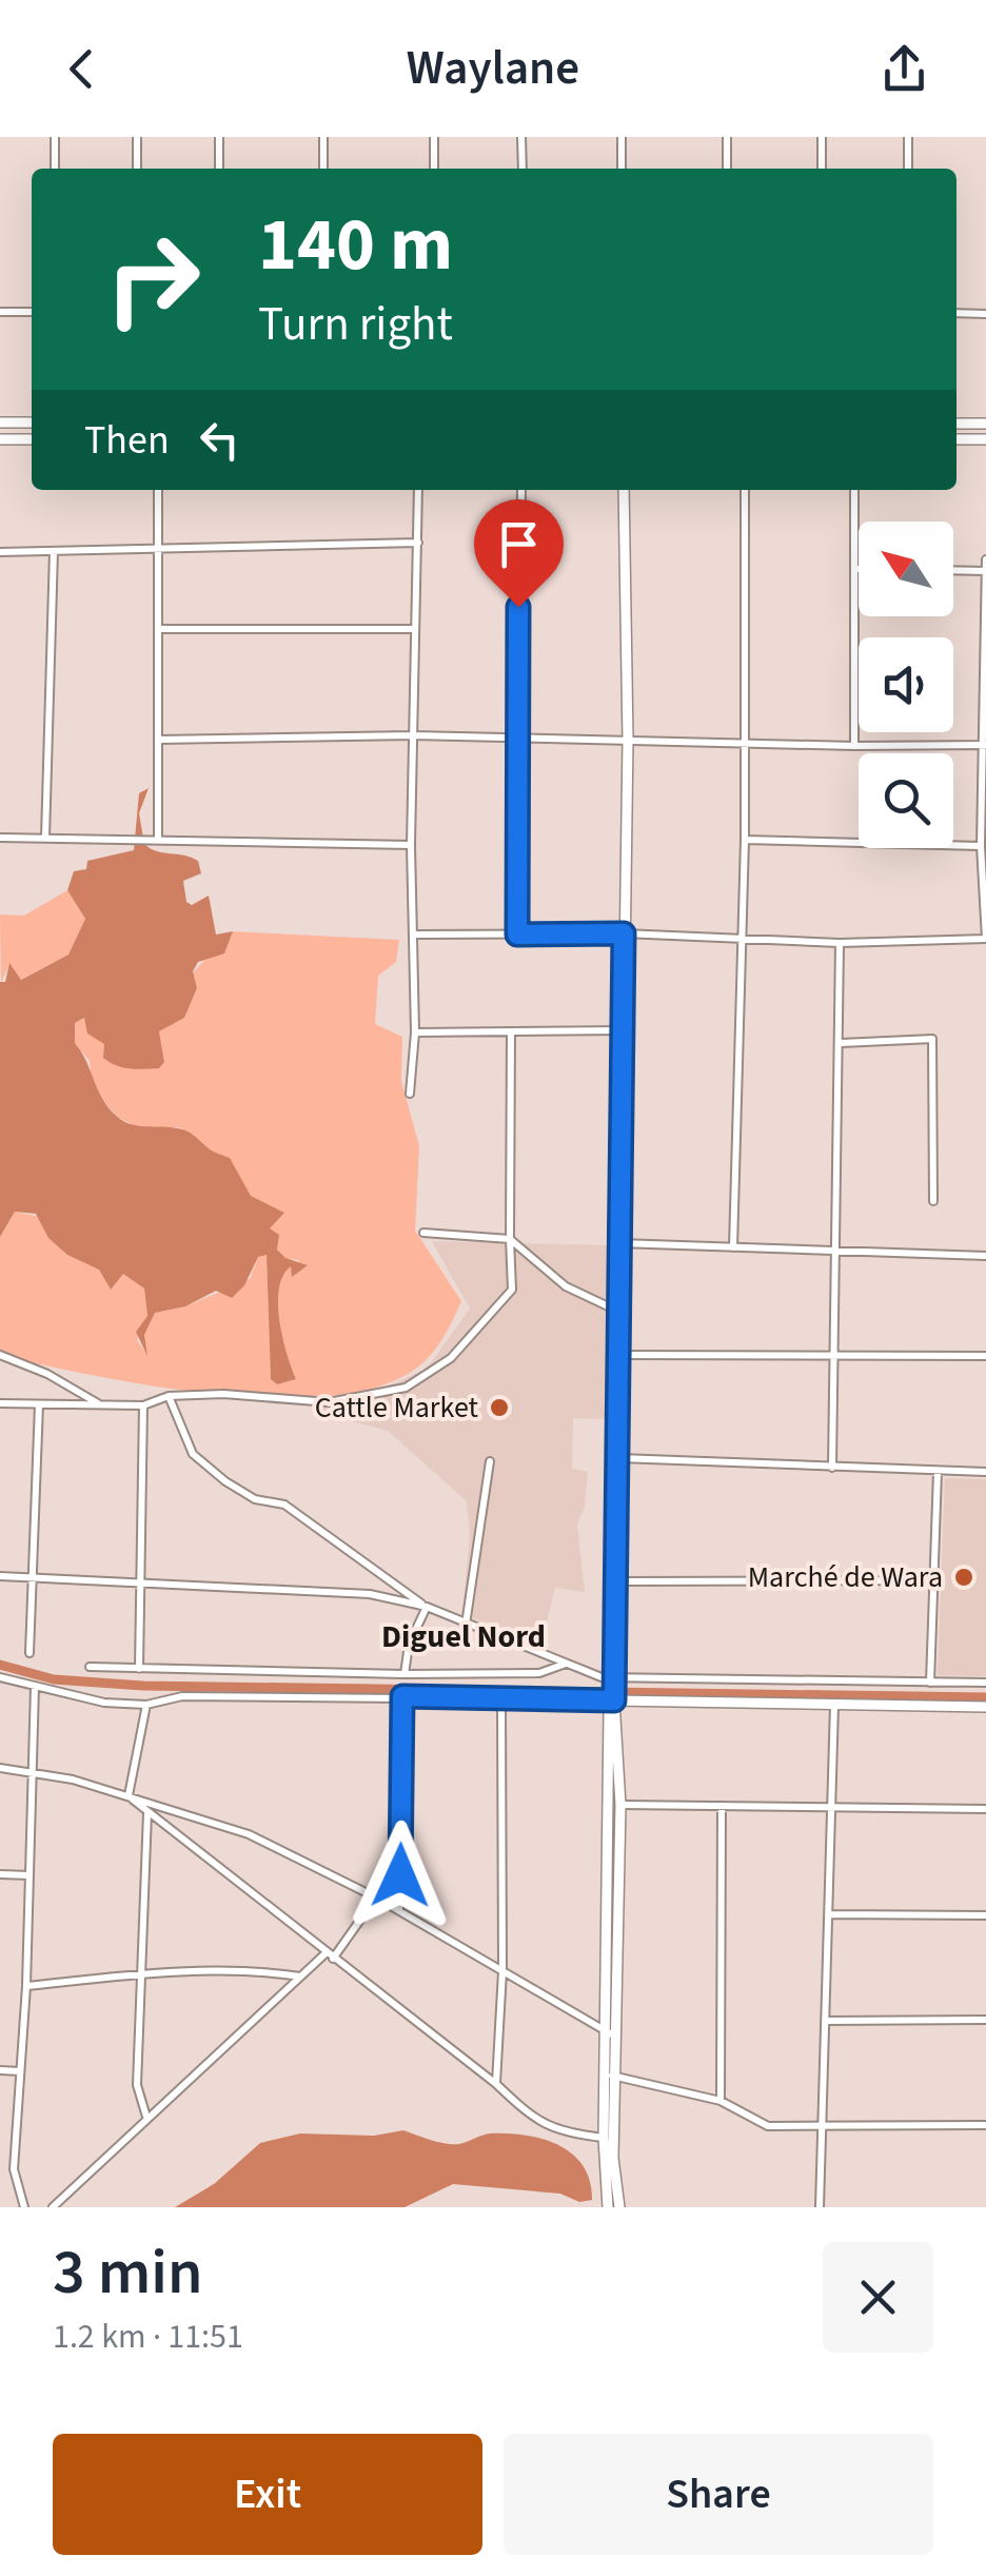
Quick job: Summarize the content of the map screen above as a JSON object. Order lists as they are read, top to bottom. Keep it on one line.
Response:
{"districts":["Diguel Nord"],"places":["Cattle Market","Marché de Wara"],"north":"top left","page":{"header":"Waylane","turn":["140 m","Turn right"],"then":"Then","heading":["3 min","1.2 km · 11:51"],"buttons":["Exit","Share"]}}
